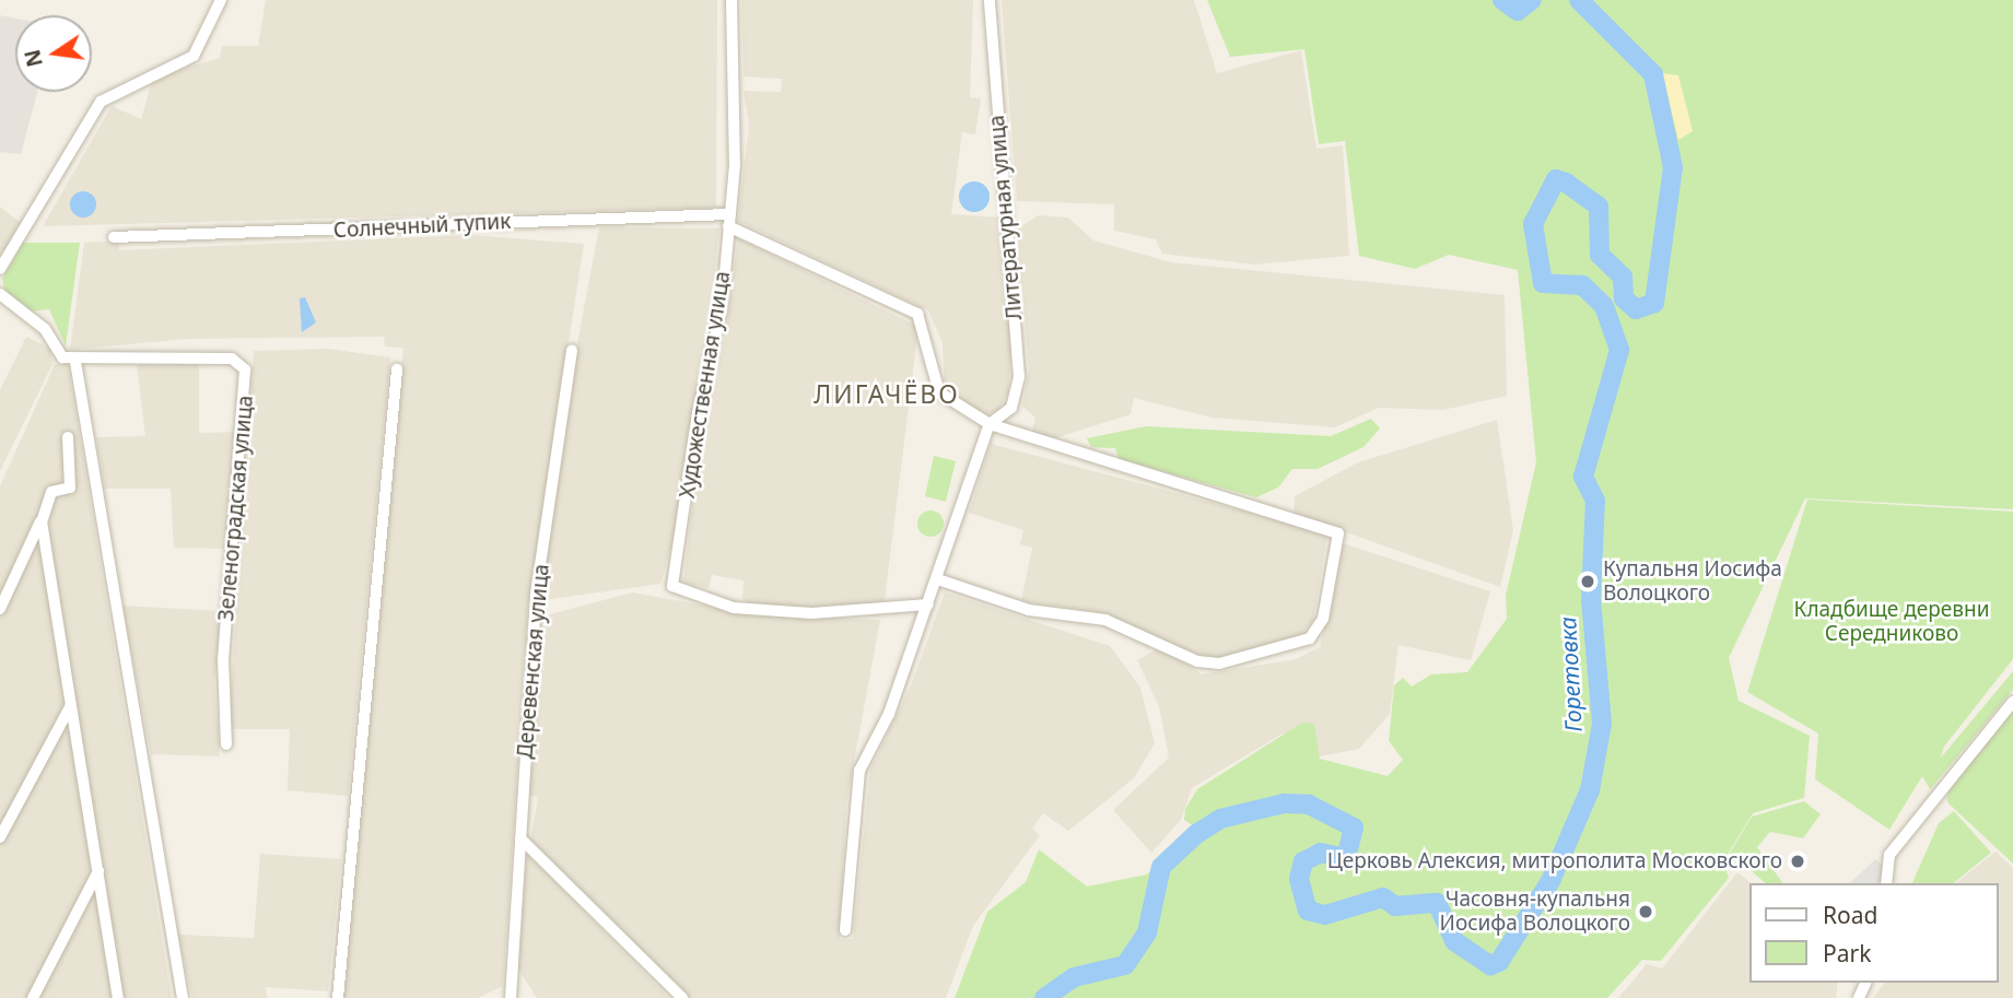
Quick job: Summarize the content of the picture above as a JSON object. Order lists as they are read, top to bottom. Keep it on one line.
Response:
{"streets":{"street":["Литературная улица","Солнечный тупик","Художественная улица","Зеленоградская улица","Деревенская улица"]},"crossings":[["Солнечный тупик","Художественная улица"]],"districts":["ЛИГАЧЁВО"],"water":["Горетовка"],"parks":["Кладбище деревни Середниково"],"places":["Купальня Иосифа Волоцкого","Церковь Алексия, митрополита Московского","Часовня-купальня Иосифа Волоцкого"],"legend":["Road","Park"],"north":"left"}
